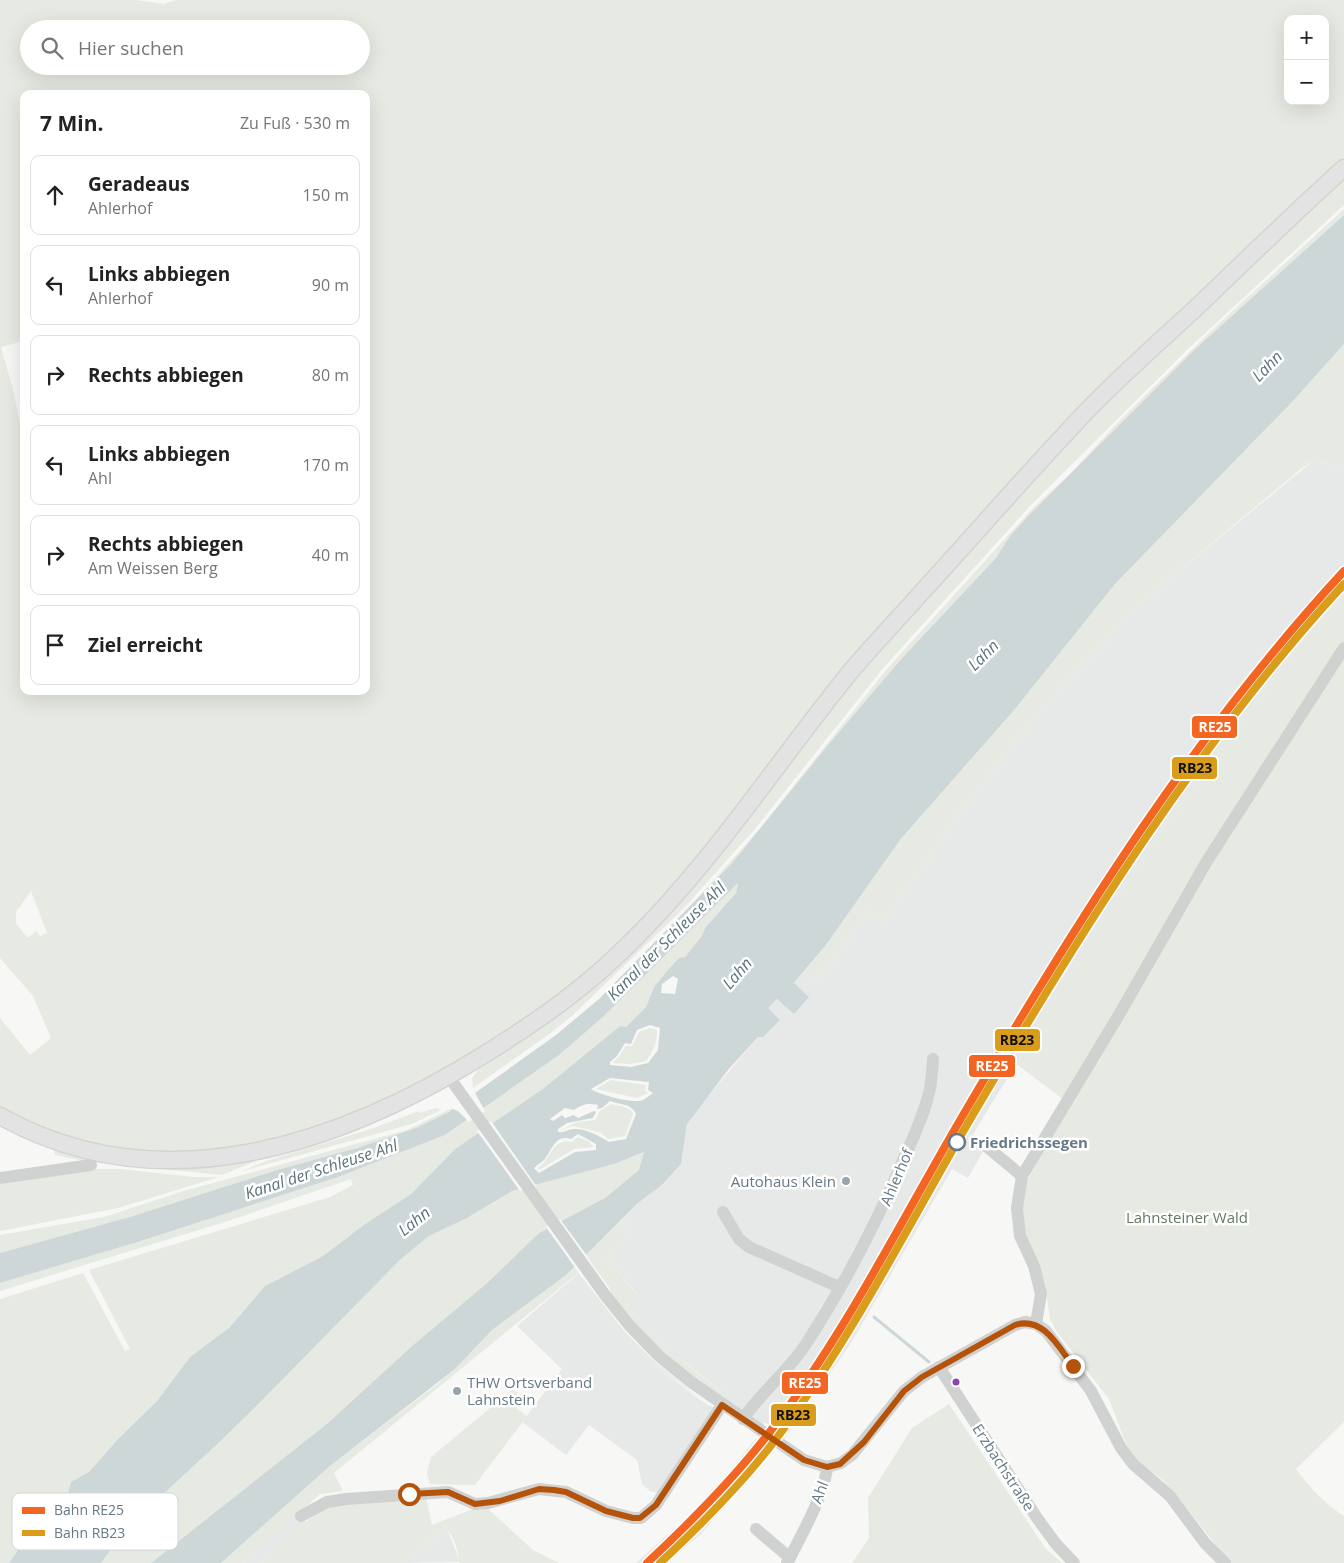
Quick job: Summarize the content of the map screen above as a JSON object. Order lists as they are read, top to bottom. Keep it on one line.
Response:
{"streets":{"street":["Ahlerhof","Erzbachstraße","Ahl"]},"crossings":[["Erzbachstraße","Ahl"]],"water":["Lahn","Kanal der Schleuse Ahl"],"parks":["Lahnsteiner Wald"],"places":["Friedrichssegen","Autohaus Klein","THW Ortsverband Lahnstein"],"lines":["rail line RE25","rail line RB23"],"legend":["Bahn RE25","Bahn RB23"],"page":{"map_buttons":["+","−"],"search":"Hier suchen","heading":["7 Min.","Zu Fuß · 530 m"],"list":[["Geradeaus","Ahlerhof","150 m"],["Links abbiegen","Ahlerhof","90 m"],["Rechts abbiegen","80 m"],["Links abbiegen","Ahl","170 m"],["Rechts abbiegen","Am Weissen Berg","40 m"],"Ziel erreicht"]}}
